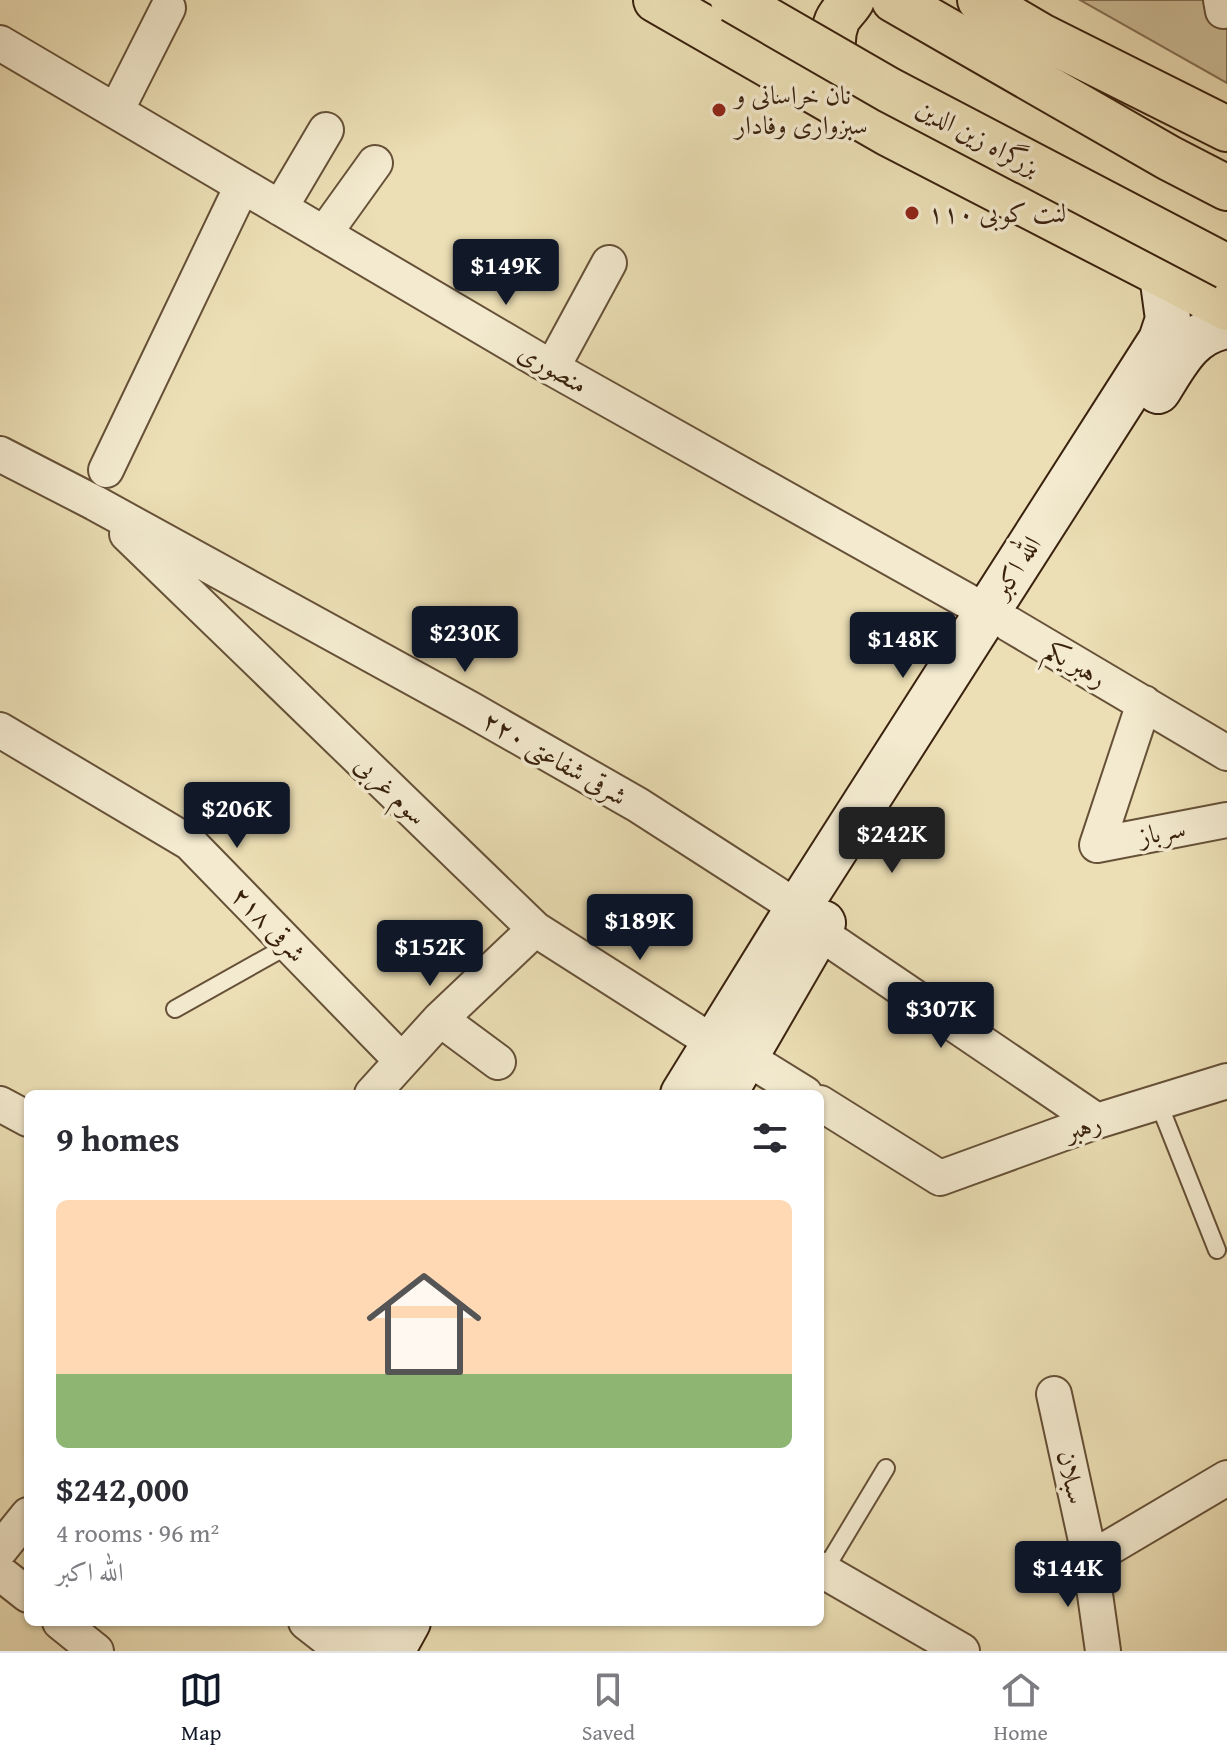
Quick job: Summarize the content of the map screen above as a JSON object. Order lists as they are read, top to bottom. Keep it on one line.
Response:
{"streets":{"main road":["بزرگراه زین الدین","الله اکبر"],"street":["منصوری","رهبر یکم","۲۲۰ شرقی شفاعتی","سوم غربی","سرباز","۲۱۸ شرقی","رهبر","سبلان"]},"crossings":[["منصوری","الله اکبر"],["منصوری","رهبر یکم"],["الله اکبر","رهبر یکم"],["الله اکبر","۲۲۰ شرقی شفاعتی"],["الله اکبر","سوم غربی"],["رهبر یکم","سرباز"],["۲۲۰ شرقی شفاعتی","سوم غربی"],["۲۲۰ شرقی شفاعتی","رهبر"]],"places":["نان خراسانی و سبزواری وفادار","لنت کوبی ۱۱۰"],"page":{"price":["$149K","$230K","$148K","$206K","$242K","$189K","$152K","$307K","$144K"],"heading":"9 homes","list":[{"name":"$242,000","note":"4 rooms · 96 m² · الله اکبر"}],"tabs":["Map","Saved","Home"]}}
